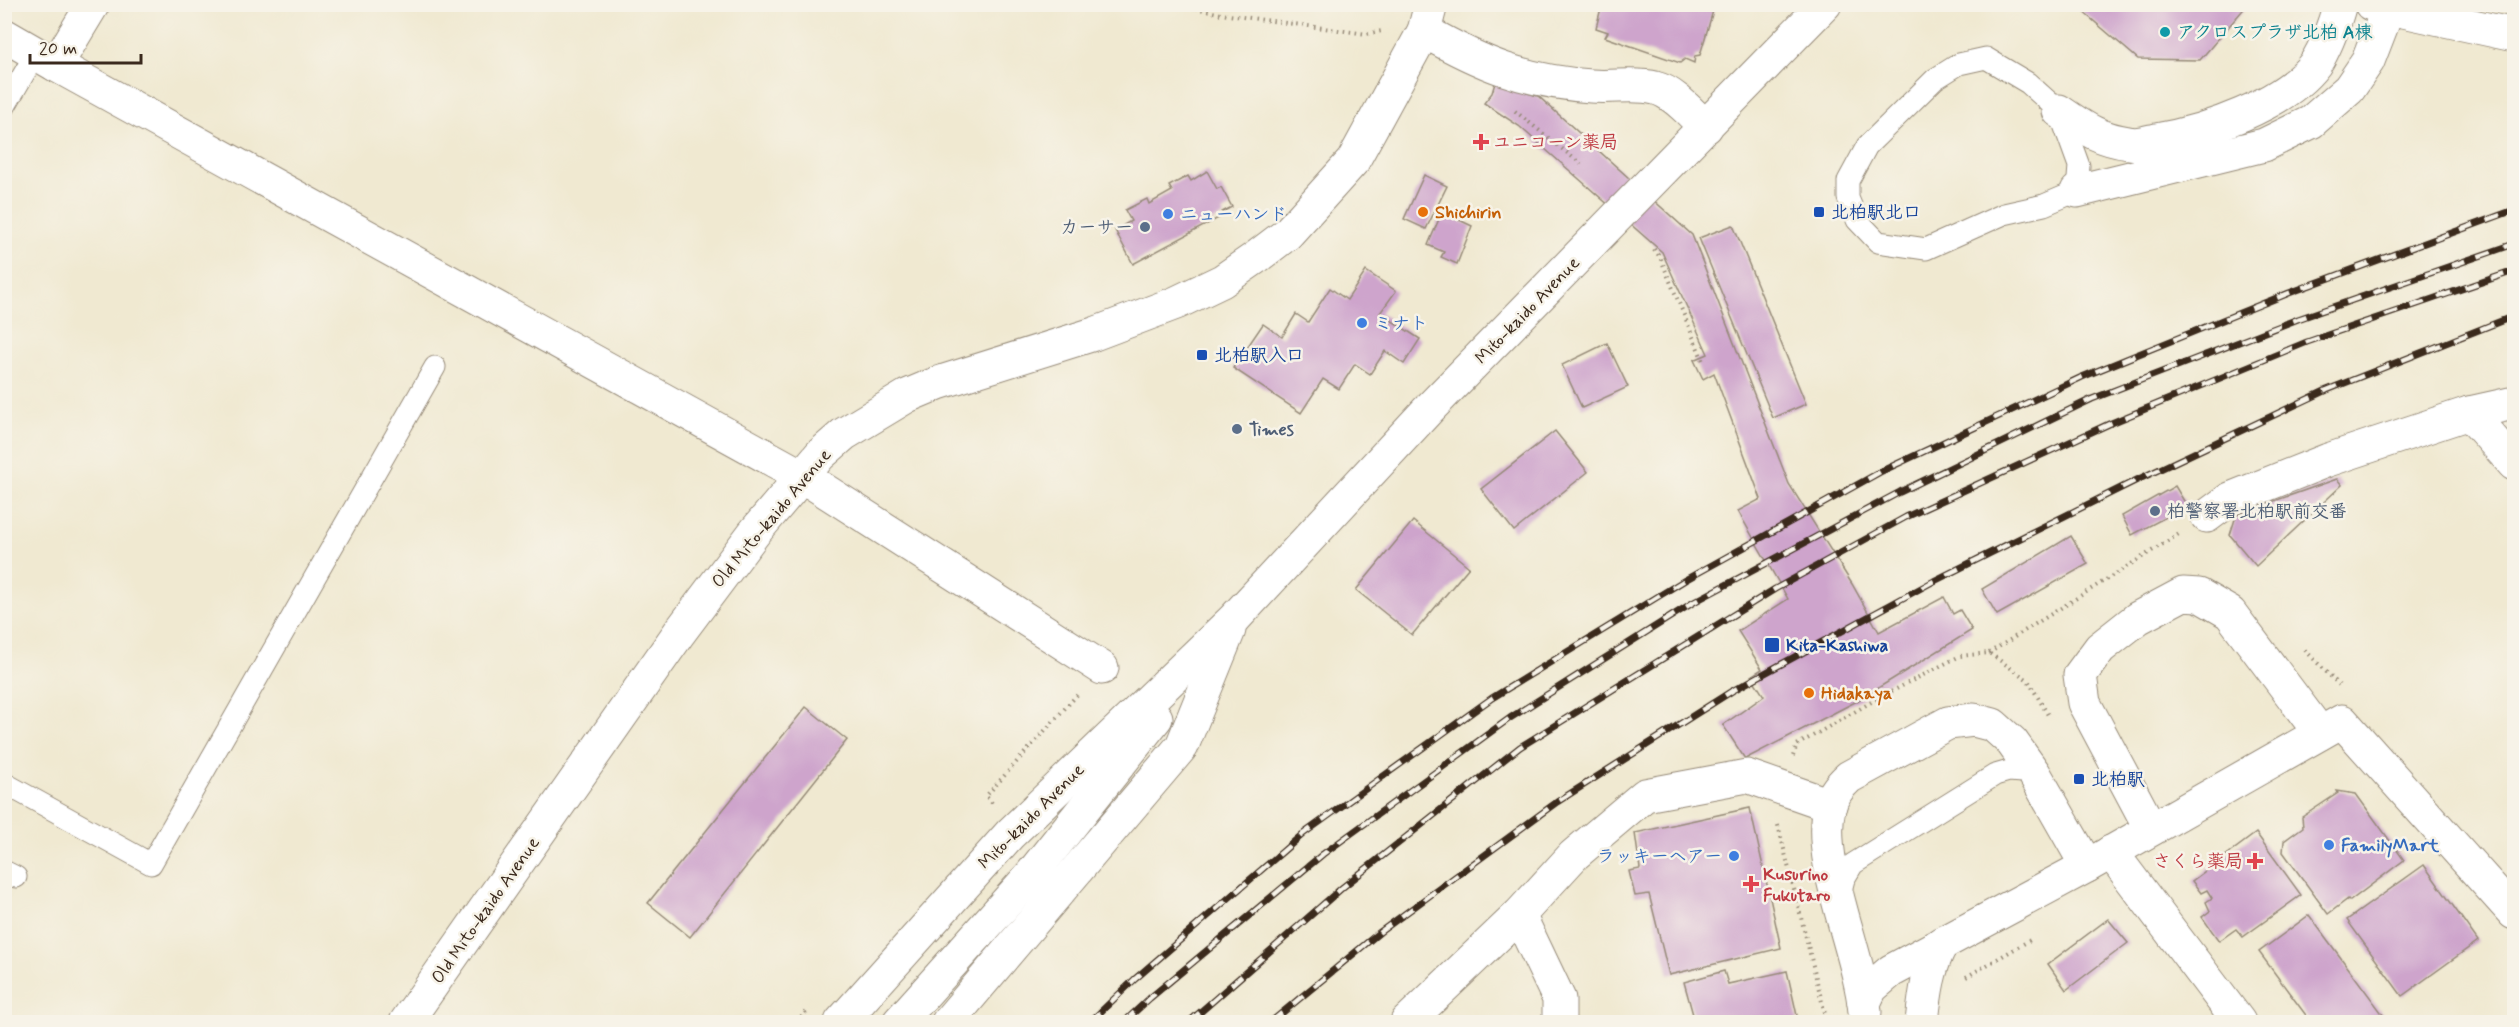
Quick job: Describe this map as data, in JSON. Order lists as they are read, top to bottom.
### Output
{
  "streets": {
    "main road": ["Mito-kaido Avenue", "Old Mito-kaido Avenue"]
  },
  "places": {
    "other": [
      "アクロスプラザ北柏 A棟",
      "Shichirin",
      "ニューハンド",
      "カーサー",
      "ミナト",
      "Times",
      "柏警察署北柏駅前交番",
      "Hidakaya",
      "FamilyMart",
      "ラッキーヘアー"
    ],
    "health": ["ユニコーン薬局", "さくら薬局", "Kusurino Fukutaro"],
    "transit": [
      "北柏駅北口",
      "北柏駅入口",
      "Kita-Kashiwa",
      "北柏駅"
    ]
  },
  "scale_bar": "20 m"
}
